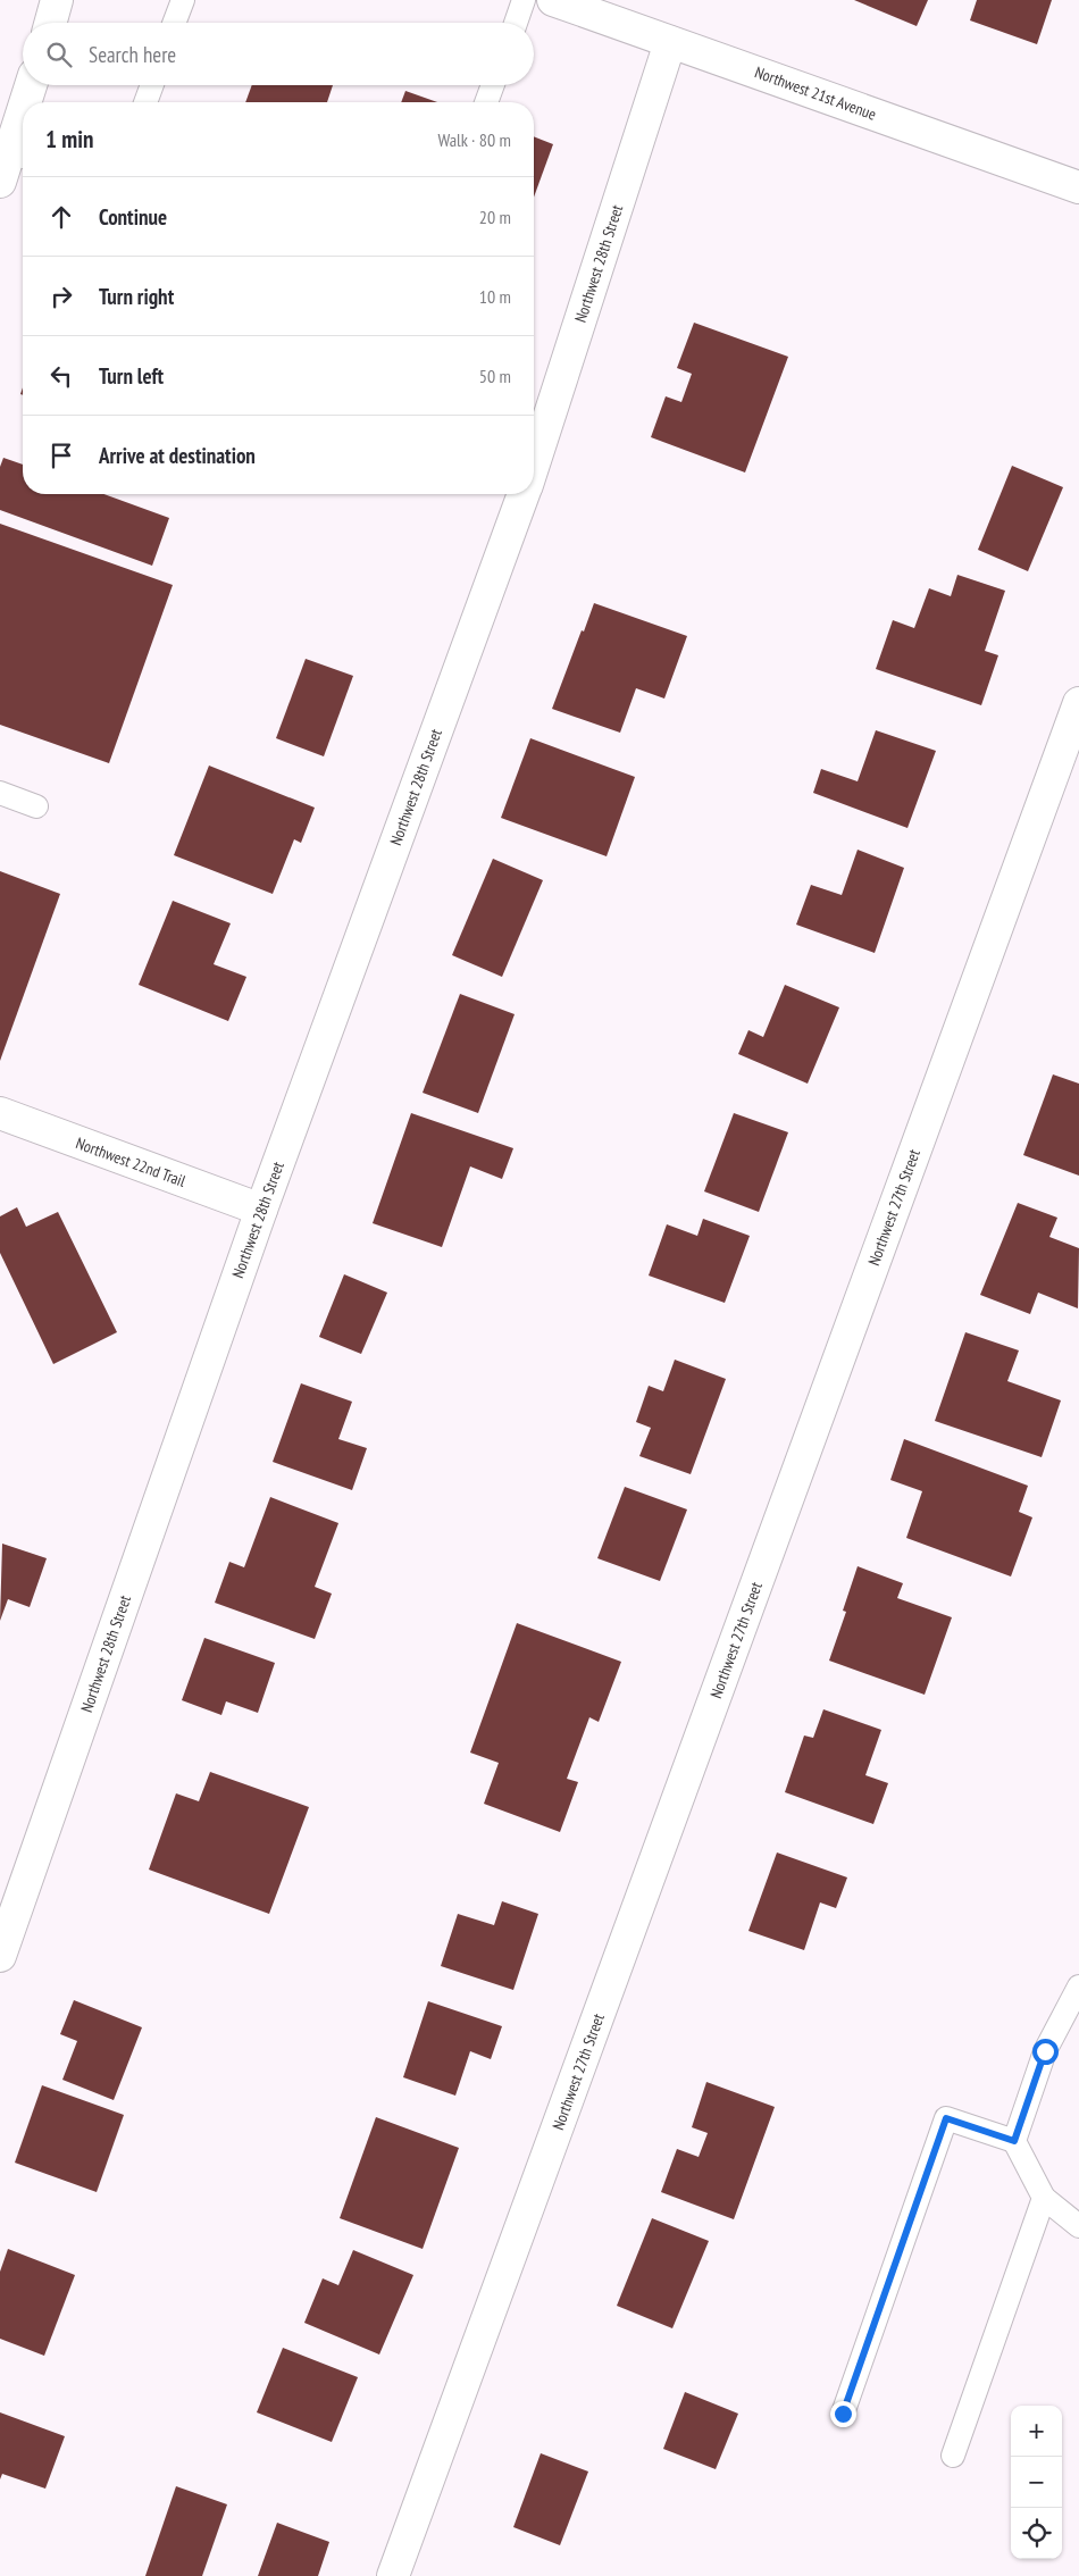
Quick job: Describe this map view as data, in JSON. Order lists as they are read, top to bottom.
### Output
{
  "streets": {
    "street": [
      "Northwest 21st Avenue",
      "Northwest 28th Street",
      "Northwest 22nd Trail",
      "Northwest 27th Street"
    ]
  },
  "crossings": [
    ["Northwest 21st Avenue", "Northwest 28th Street"],
    ["Northwest 28th Street", "Northwest 22nd Trail"]
  ],
  "page": {
    "search": "Search here",
    "heading": ["1 min", "Walk · 80 m"],
    "list": [
      ["Continue", "20 m"],
      ["Turn right", "10 m"],
      ["Turn left", "50 m"],
      "Arrive at destination"
    ],
    "map_buttons": ["+", "−"]
  }
}
